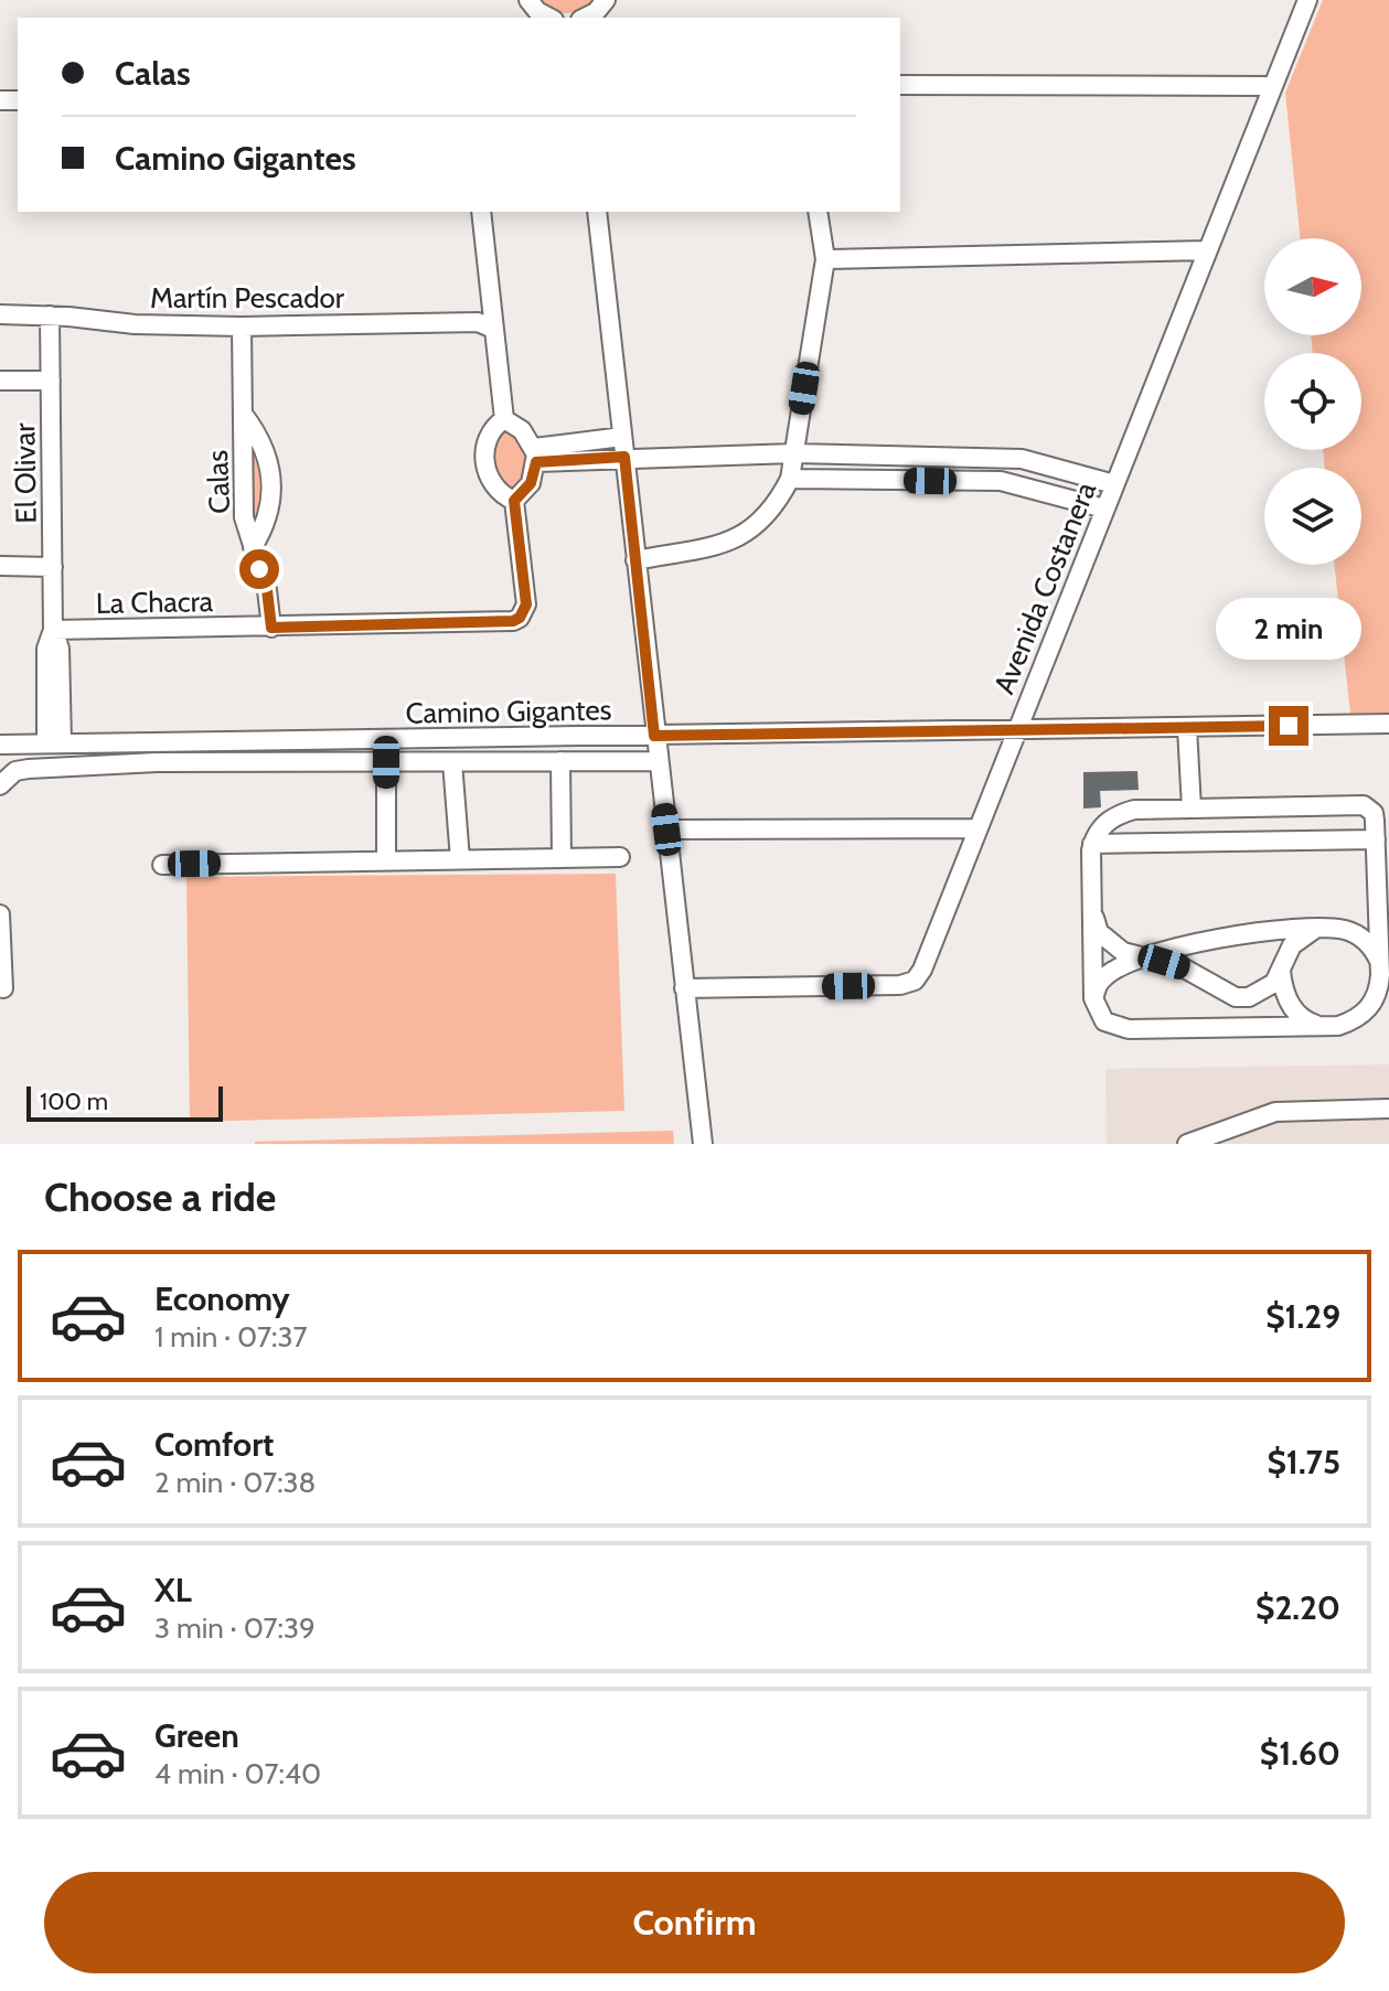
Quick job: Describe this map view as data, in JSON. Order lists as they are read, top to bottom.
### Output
{
  "streets": {
    "street": [
      "Martín Pescador",
      "El Olivar",
      "Calas",
      "Avenida Costanera",
      "La Chacra",
      "Camino Gigantes"
    ]
  },
  "crossings": [
    ["Martín Pescador", "El Olivar"],
    ["Martín Pescador", "Calas"],
    ["El Olivar", "La Chacra"],
    ["El Olivar", "Camino Gigantes"],
    ["Calas", "La Chacra"],
    ["Avenida Costanera", "Camino Gigantes"]
  ],
  "scale_bar": "100 m",
  "north": "right",
  "page": {
    "banner": ["Calas", "Camino Gigantes"],
    "bubble": "2 min",
    "scale": "100 m",
    "heading": "Choose a ride",
    "list": [
      {
        "name": "Economy",
        "note": "1 min · 07:37",
        "value": "$1.29"
      },
      {
        "name": "Comfort",
        "note": "2 min · 07:38",
        "value": "$1.75"
      },
      {
        "name": "XL",
        "note": "3 min · 07:39",
        "value": "$2.20"
      },
      {
        "name": "Green",
        "note": "4 min · 07:40",
        "value": "$1.60"
      }
    ],
    "buttons": "Confirm"
  }
}
